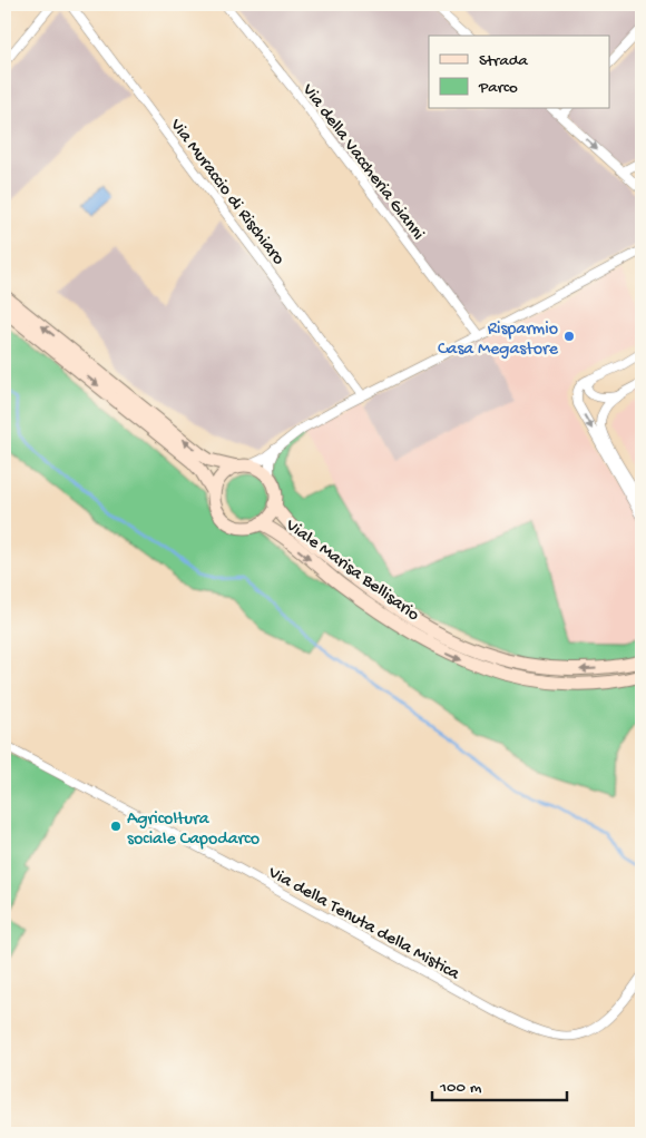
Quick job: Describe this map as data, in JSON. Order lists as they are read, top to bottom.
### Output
{
  "streets": {
    "main road": ["Viale Marisa Bellisario"],
    "street": ["Via della Vaccheria Gianni", "Via Muraccio di Rischiaro", "Via della Tenuta della Mistica"]
  },
  "places": ["Risparmio Casa Megastore", "Agricoltura sociale Capodarco"],
  "legend": ["Strada", "Parco"],
  "scale_bar": "100 m"
}
